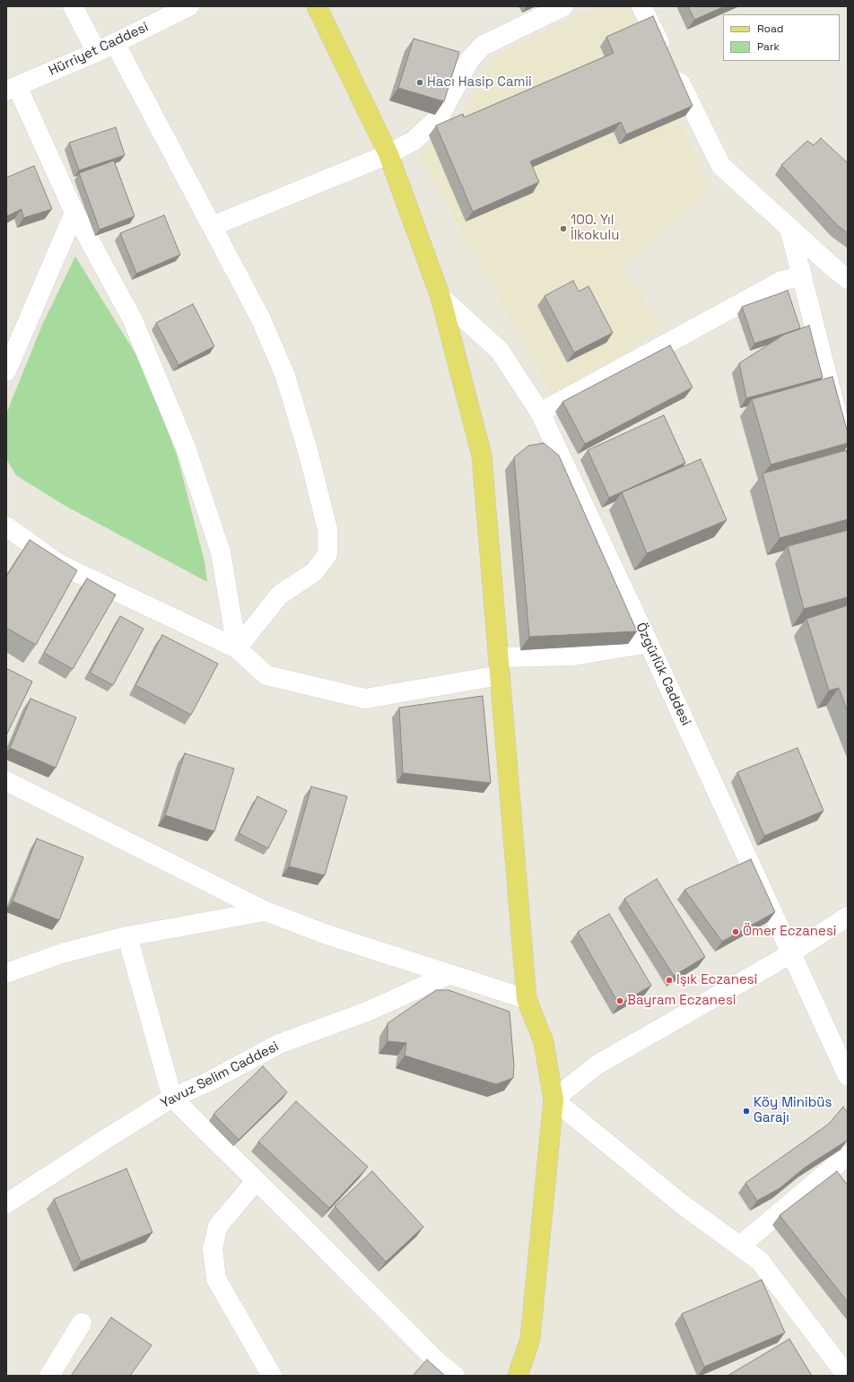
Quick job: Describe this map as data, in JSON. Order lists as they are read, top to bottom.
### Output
{
  "streets": {
    "street": ["Hürriyet Caddesi", "Özgürlük Caddesi", "Yavuz Selim Caddesi"]
  },
  "places": [
    "Hacı Hasip Camii",
    "100. Yıl İlkokulu",
    "Ömer Eczanesi",
    "Işık Eczanesi",
    "Bayram Eczanesi",
    "Köy Minibüs Garajı"
  ],
  "legend": ["Road", "Park"]
}
